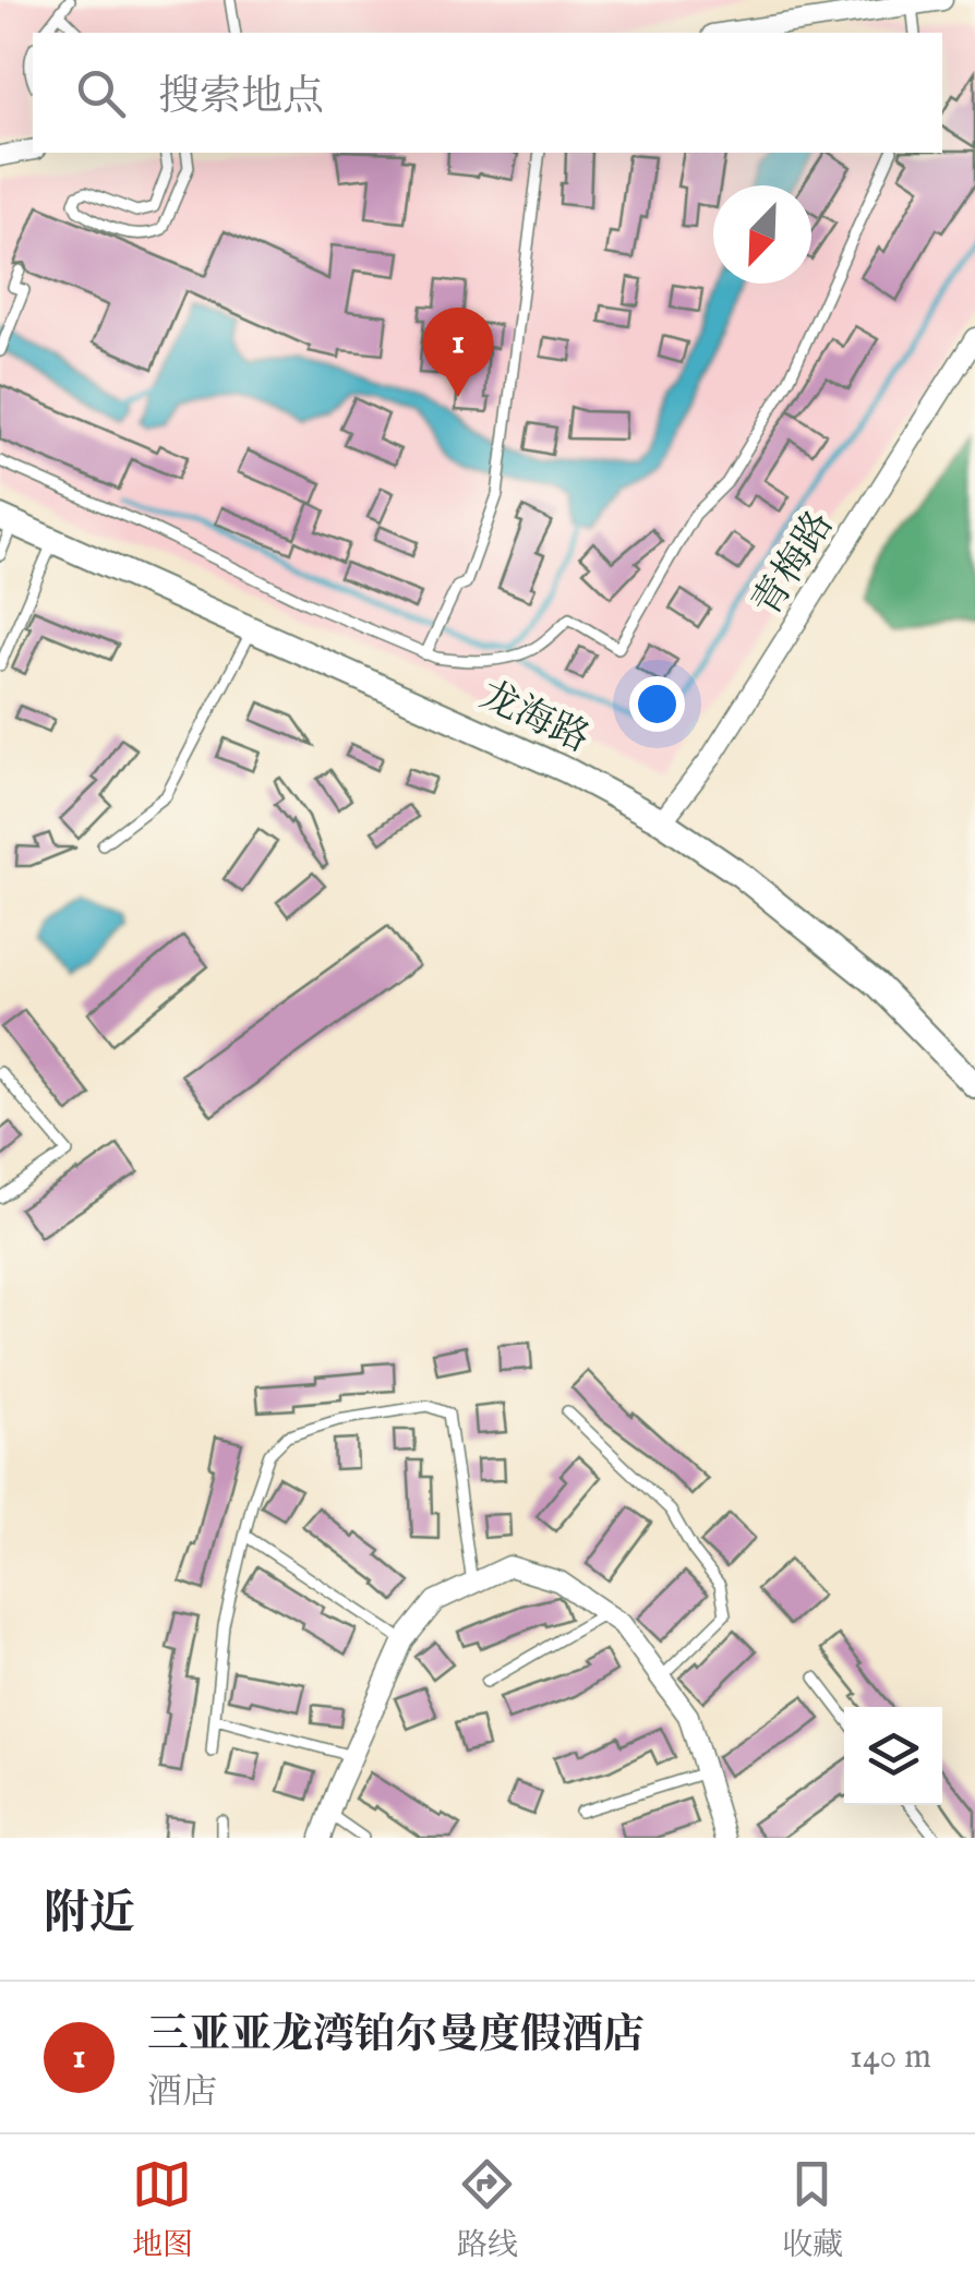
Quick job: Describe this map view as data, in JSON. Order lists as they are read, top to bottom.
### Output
{
  "streets": {
    "street": ["青梅路", "龙海路"]
  },
  "crossings": [
    ["青梅路", "龙海路"]
  ],
  "north": "bottom left",
  "page": {
    "search": "搜索地点",
    "pins": "1",
    "heading": "附近",
    "list": [
      {
        "mark": "1",
        "name": "三亚亚龙湾铂尔曼度假酒店",
        "note": "酒店",
        "value": "140 m"
      }
    ],
    "nav": ["地图", "路线", "收藏"]
  }
}
